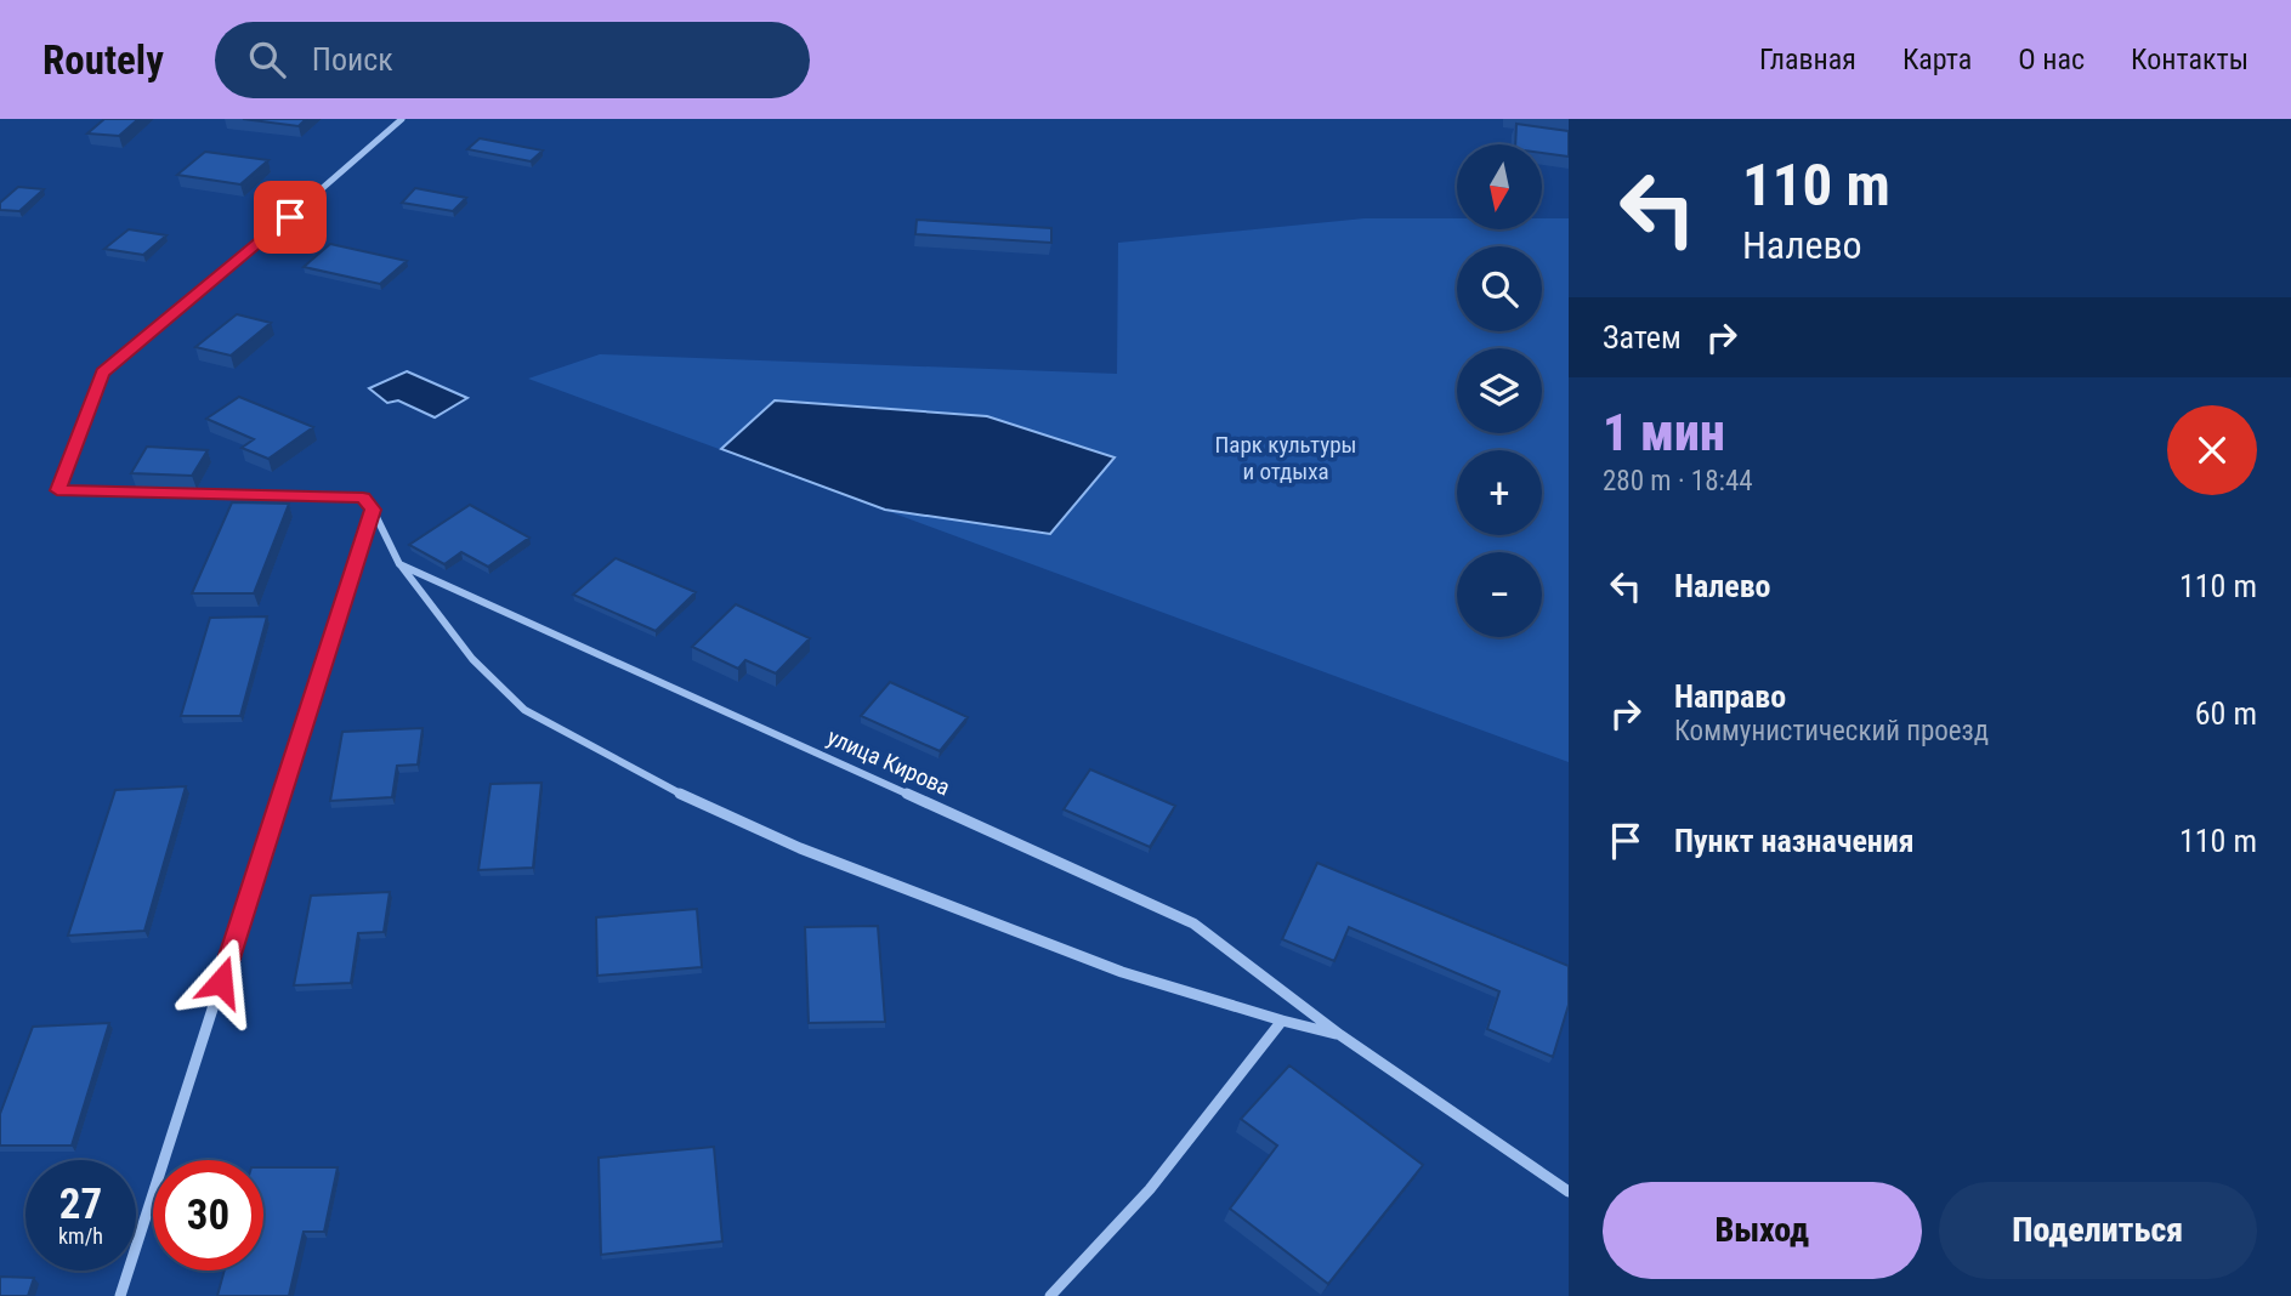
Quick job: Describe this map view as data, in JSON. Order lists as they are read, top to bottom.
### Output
{
  "streets": {
    "street": ["улица Кирова"]
  },
  "parks": ["Парк культуры и отдыха"],
  "north": "bottom",
  "page": {
    "header": "Routely",
    "search": "Поиск",
    "nav": [
      "Главная",
      "Карта",
      "О нас",
      "Контакты"
    ],
    "turn": ["110 m", "Налево"],
    "map_buttons": ["+", "−"],
    "then": "Затем",
    "heading": ["1 мин", "280 m · 18:44"],
    "list": [
      {
        "name": "Налево",
        "value": "110 m"
      },
      {
        "name": "Направо",
        "note": "Коммунистический проезд",
        "value": "60 m"
      },
      {
        "name": "Пункт назначения",
        "value": "110 m"
      }
    ],
    "speed": "27 km/h",
    "limit": "30",
    "buttons": ["Выход", "Поделиться"]
  }
}
